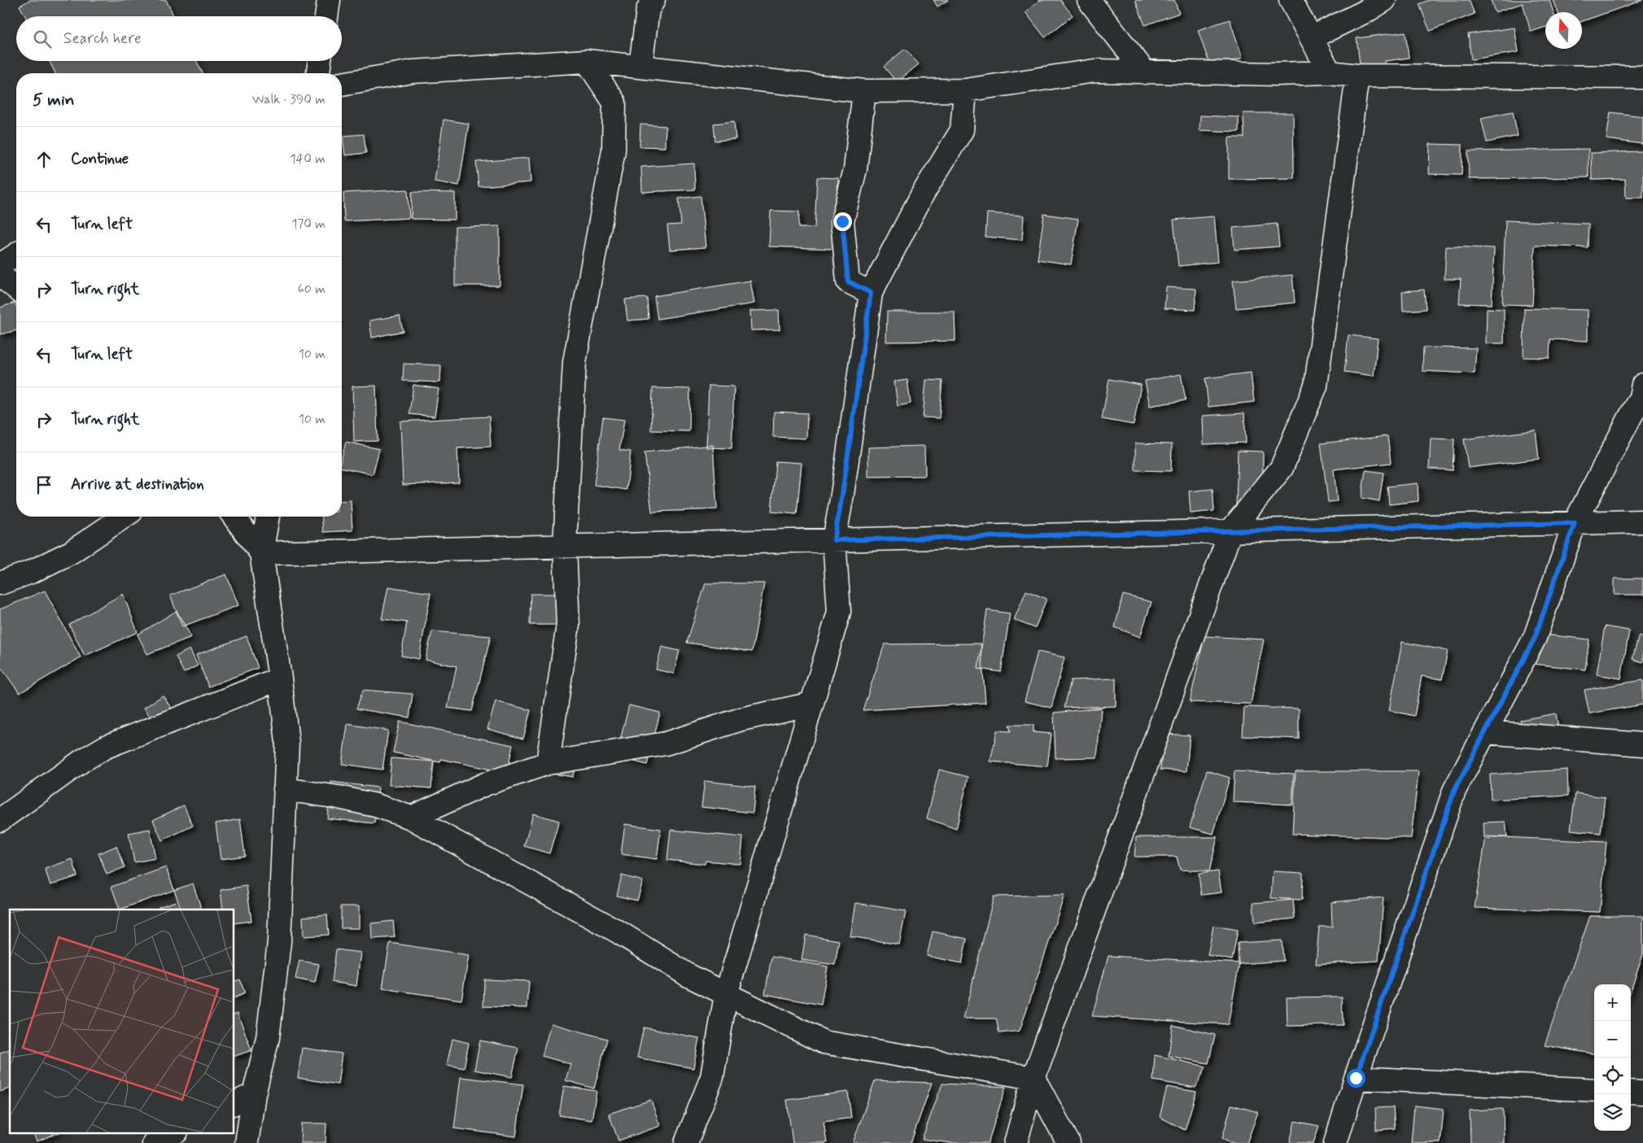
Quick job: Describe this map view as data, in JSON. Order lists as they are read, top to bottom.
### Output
{
  "north": "top",
  "page": {
    "search": "Search here",
    "heading": ["5 min", "Walk · 390 m"],
    "list": [
      ["Continue", "140 m"],
      ["Turn left", "170 m"],
      ["Turn right", "60 m"],
      ["Turn left", "10 m"],
      ["Turn right", "10 m"],
      "Arrive at destination"
    ],
    "map_buttons": ["+", "−"]
  }
}
